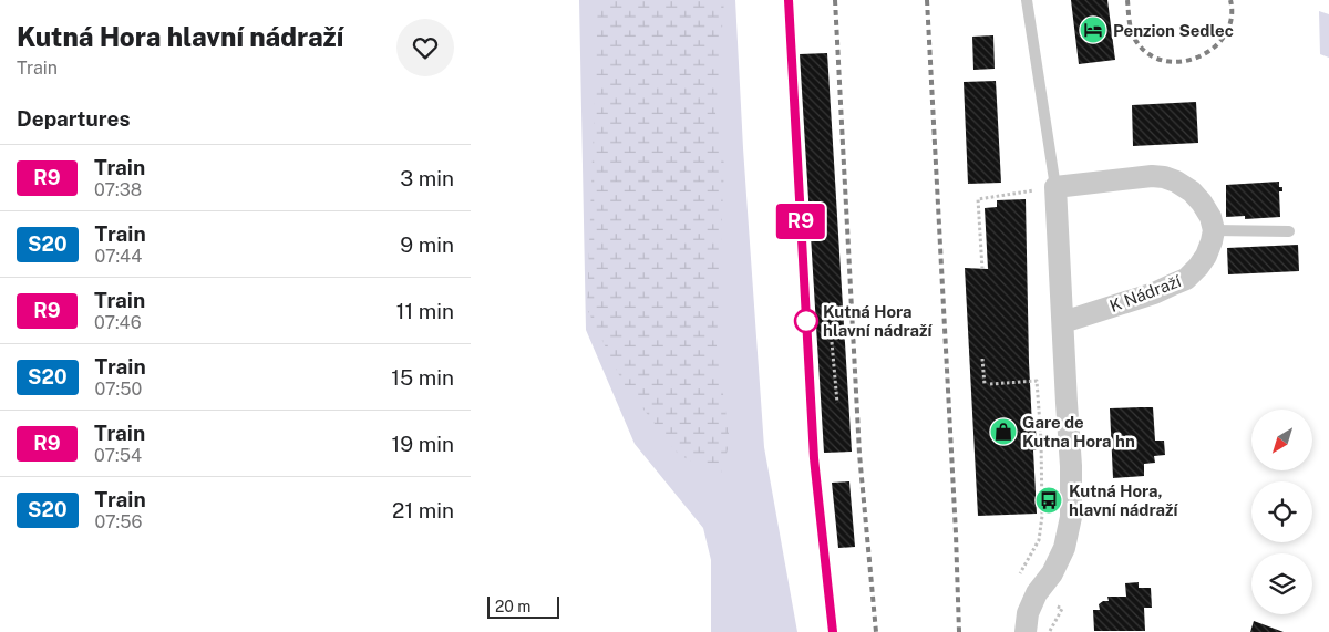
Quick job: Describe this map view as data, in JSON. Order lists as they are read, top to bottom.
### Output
{
  "streets": {
    "street": ["K Nádraží"]
  },
  "places": {
    "hotel": ["Penzion Sedlec"],
    "other": ["Kutná Hora hlavní nádraží"],
    "shop": ["Gare de Kutna Hora hn"],
    "bus stop": ["Kutná Hora, hlavní nádraží"]
  },
  "scale_bar": "20 m",
  "north": "bottom left",
  "page": {
    "heading": [
      ["Kutná Hora hlavní nádraží", "Train"],
      "Departures"
    ],
    "on_map": "R9",
    "list": [
      {
        "mark": "R9",
        "name": "Train",
        "note": "07:38",
        "value": "3 min"
      },
      {
        "mark": "S20",
        "name": "Train",
        "note": "07:44",
        "value": "9 min"
      },
      {
        "mark": "R9",
        "name": "Train",
        "note": "07:46",
        "value": "11 min"
      },
      {
        "mark": "S20",
        "name": "Train",
        "note": "07:50",
        "value": "15 min"
      },
      {
        "mark": "R9",
        "name": "Train",
        "note": "07:54",
        "value": "19 min"
      },
      {
        "mark": "S20",
        "name": "Train",
        "note": "07:56",
        "value": "21 min"
      }
    ],
    "scale": "20 m"
  }
}
